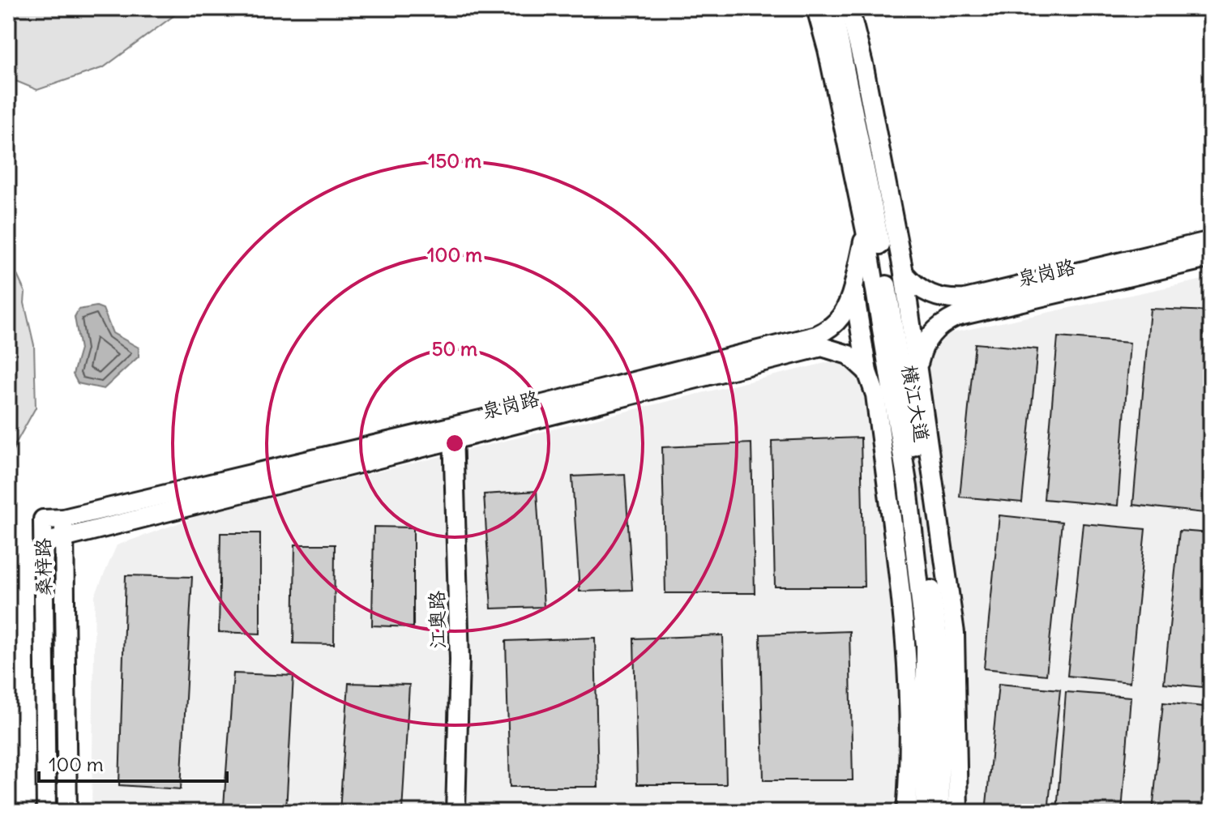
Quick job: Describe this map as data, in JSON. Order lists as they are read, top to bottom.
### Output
{
  "streets": {
    "street": [
      "泉岗路",
      "横江大道",
      "桑梓路",
      "江奥路"
    ]
  },
  "crossings": [
    ["泉岗路", "桑梓路"],
    ["泉岗路", "江奥路"]
  ],
  "scale_bar": "100 m",
  "rings": ["150 m", "100 m", "50 m"]
}
